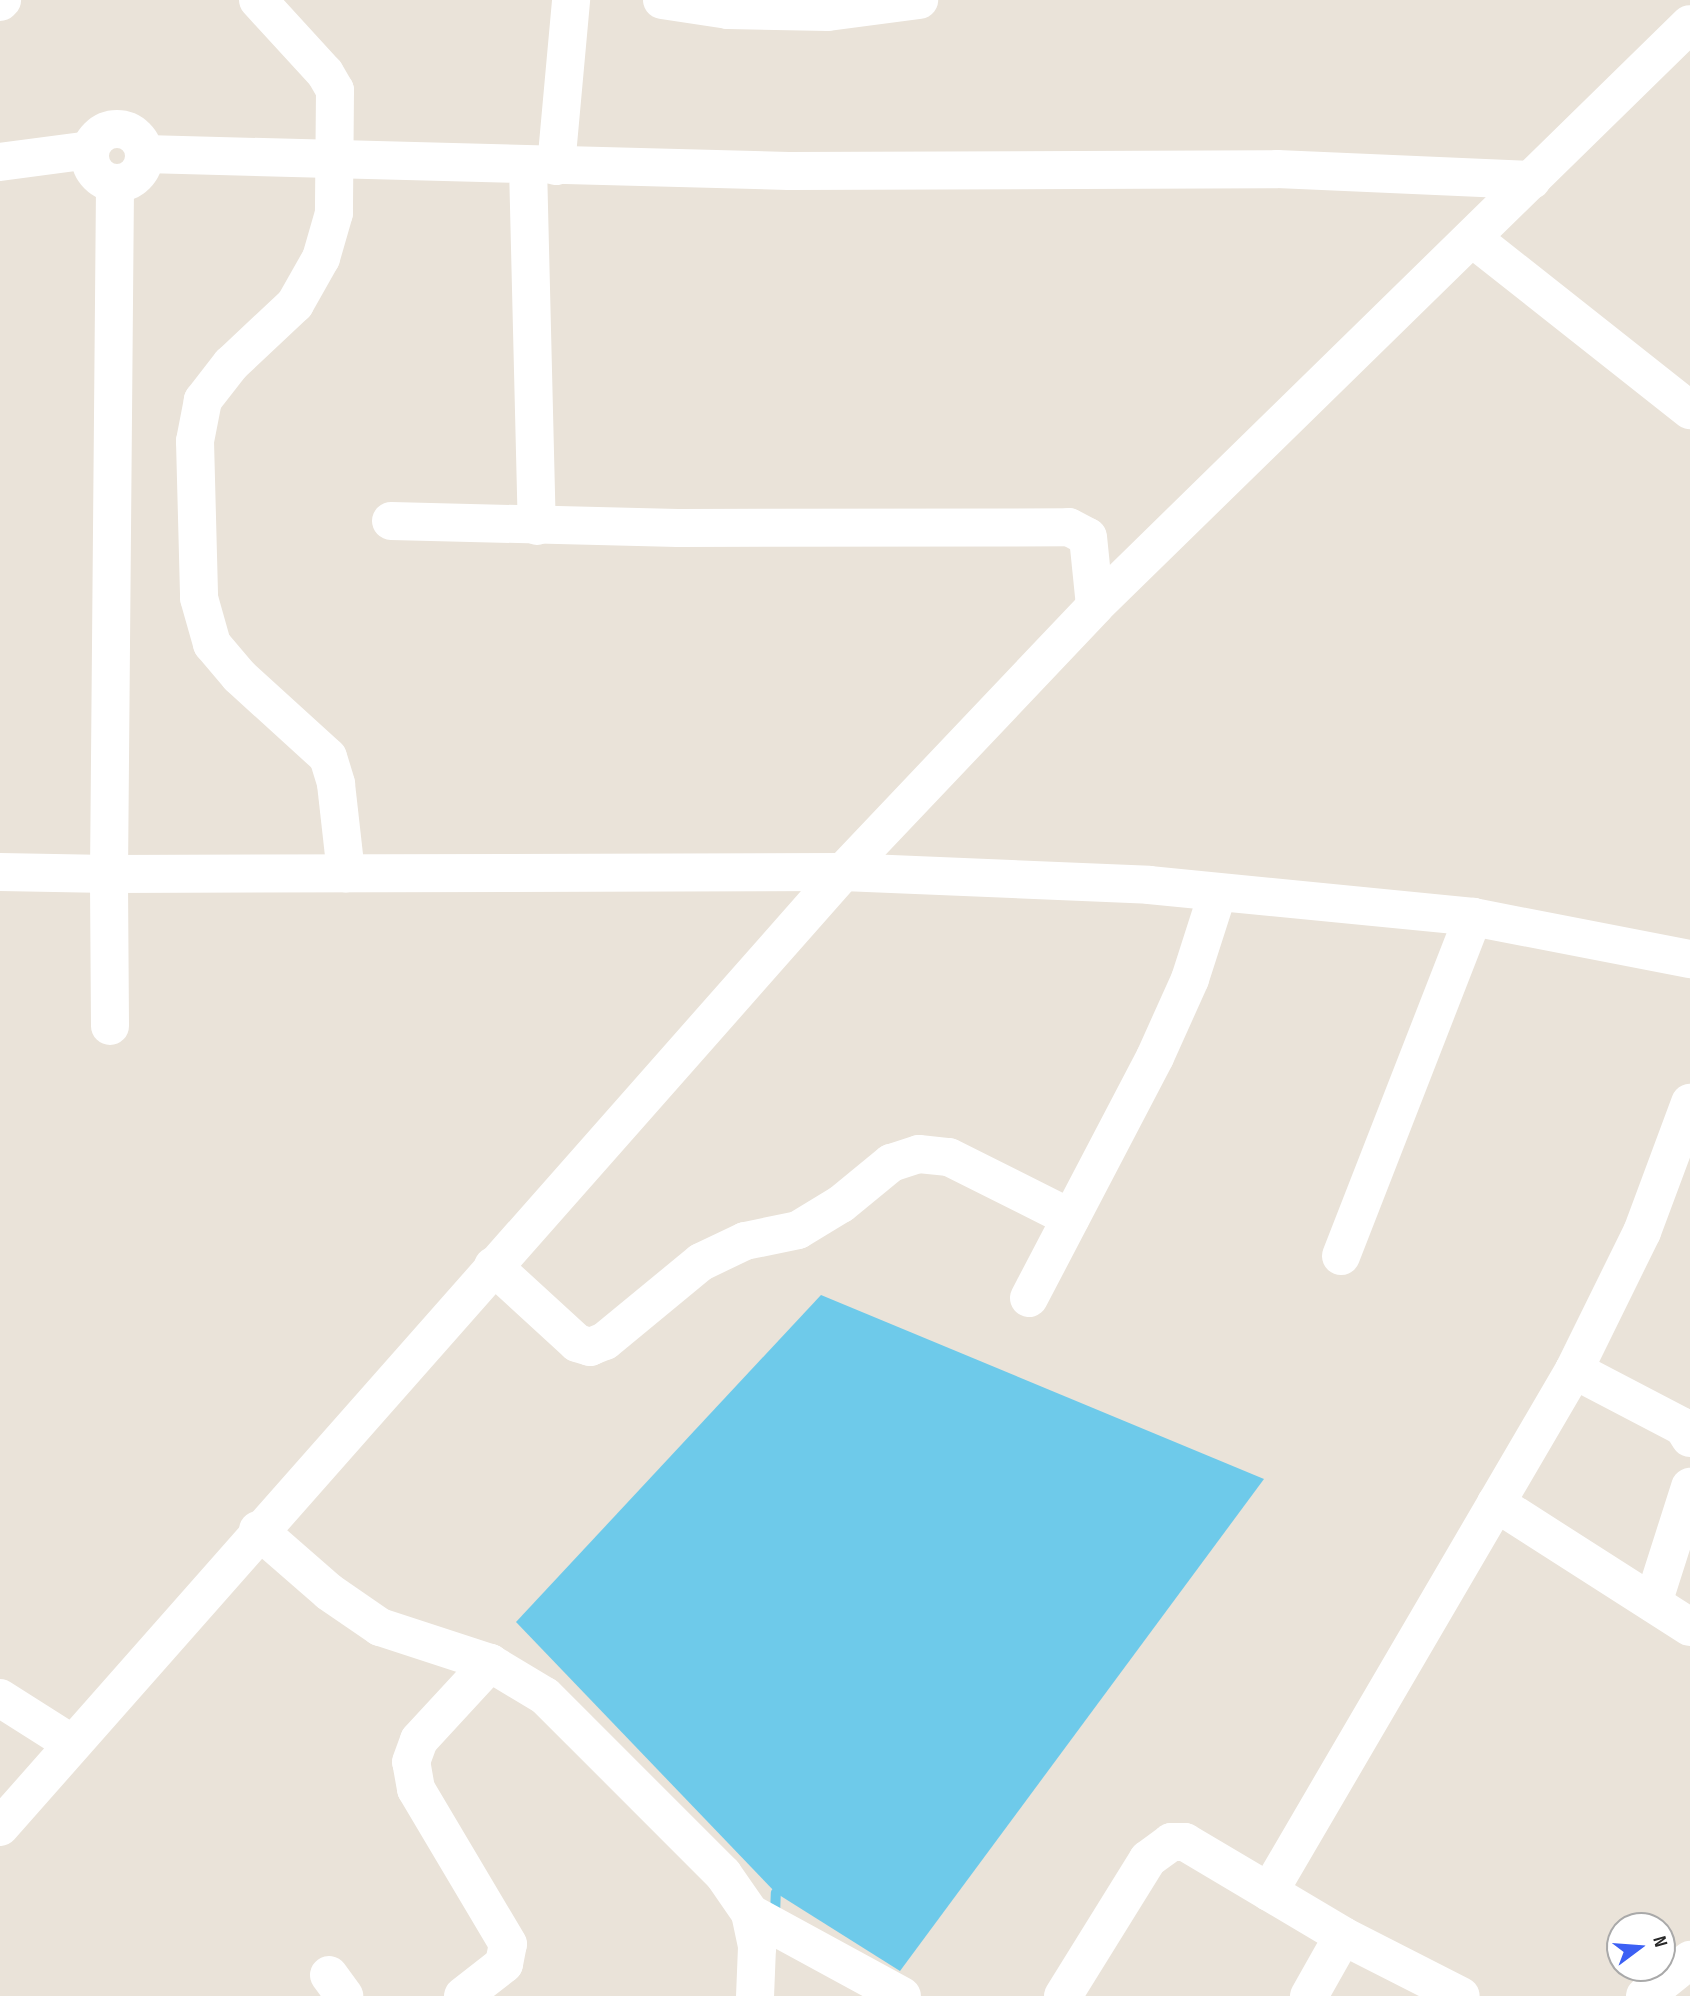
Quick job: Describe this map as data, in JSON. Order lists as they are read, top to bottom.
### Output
{
  "north": "right"
}
